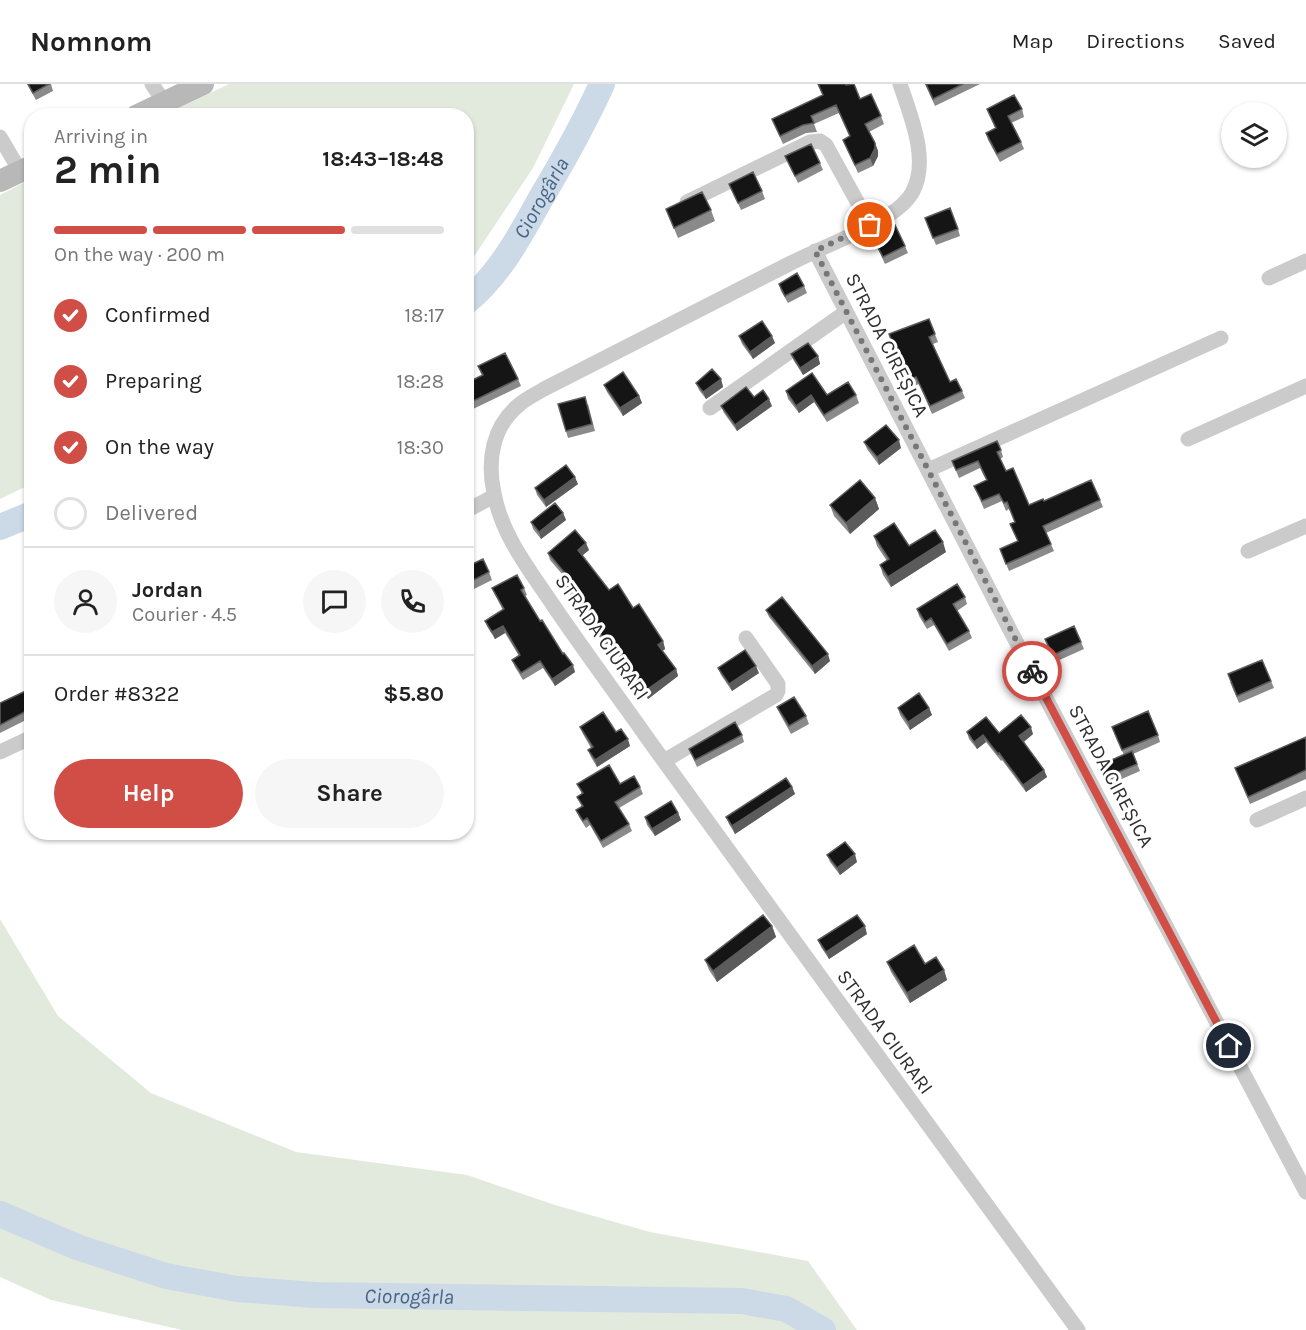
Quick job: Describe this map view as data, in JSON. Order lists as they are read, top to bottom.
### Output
{
  "streets": {
    "street": ["STRADA CIREȘICA", "STRADA CIURARI"]
  },
  "crossings": [
    ["STRADA CIREȘICA", "STRADA CIURARI"]
  ],
  "water": ["Ciorogârla"],
  "page": {
    "header": "Nomnom",
    "nav": ["Map", "Directions", "Saved"],
    "heading": ["2 min", "Arriving in", "18:43–18:48"],
    "panel": [
      "Jordan",
      "Courier · 4.5",
      "Order #8322",
      "$5.80"
    ],
    "bar": "On the way · 200 m",
    "list": [
      ["Confirmed", "18:17"],
      ["Preparing", "18:28"],
      ["On the way", "18:30"],
      "Delivered"
    ],
    "buttons": ["Help", "Share"]
  }
}
